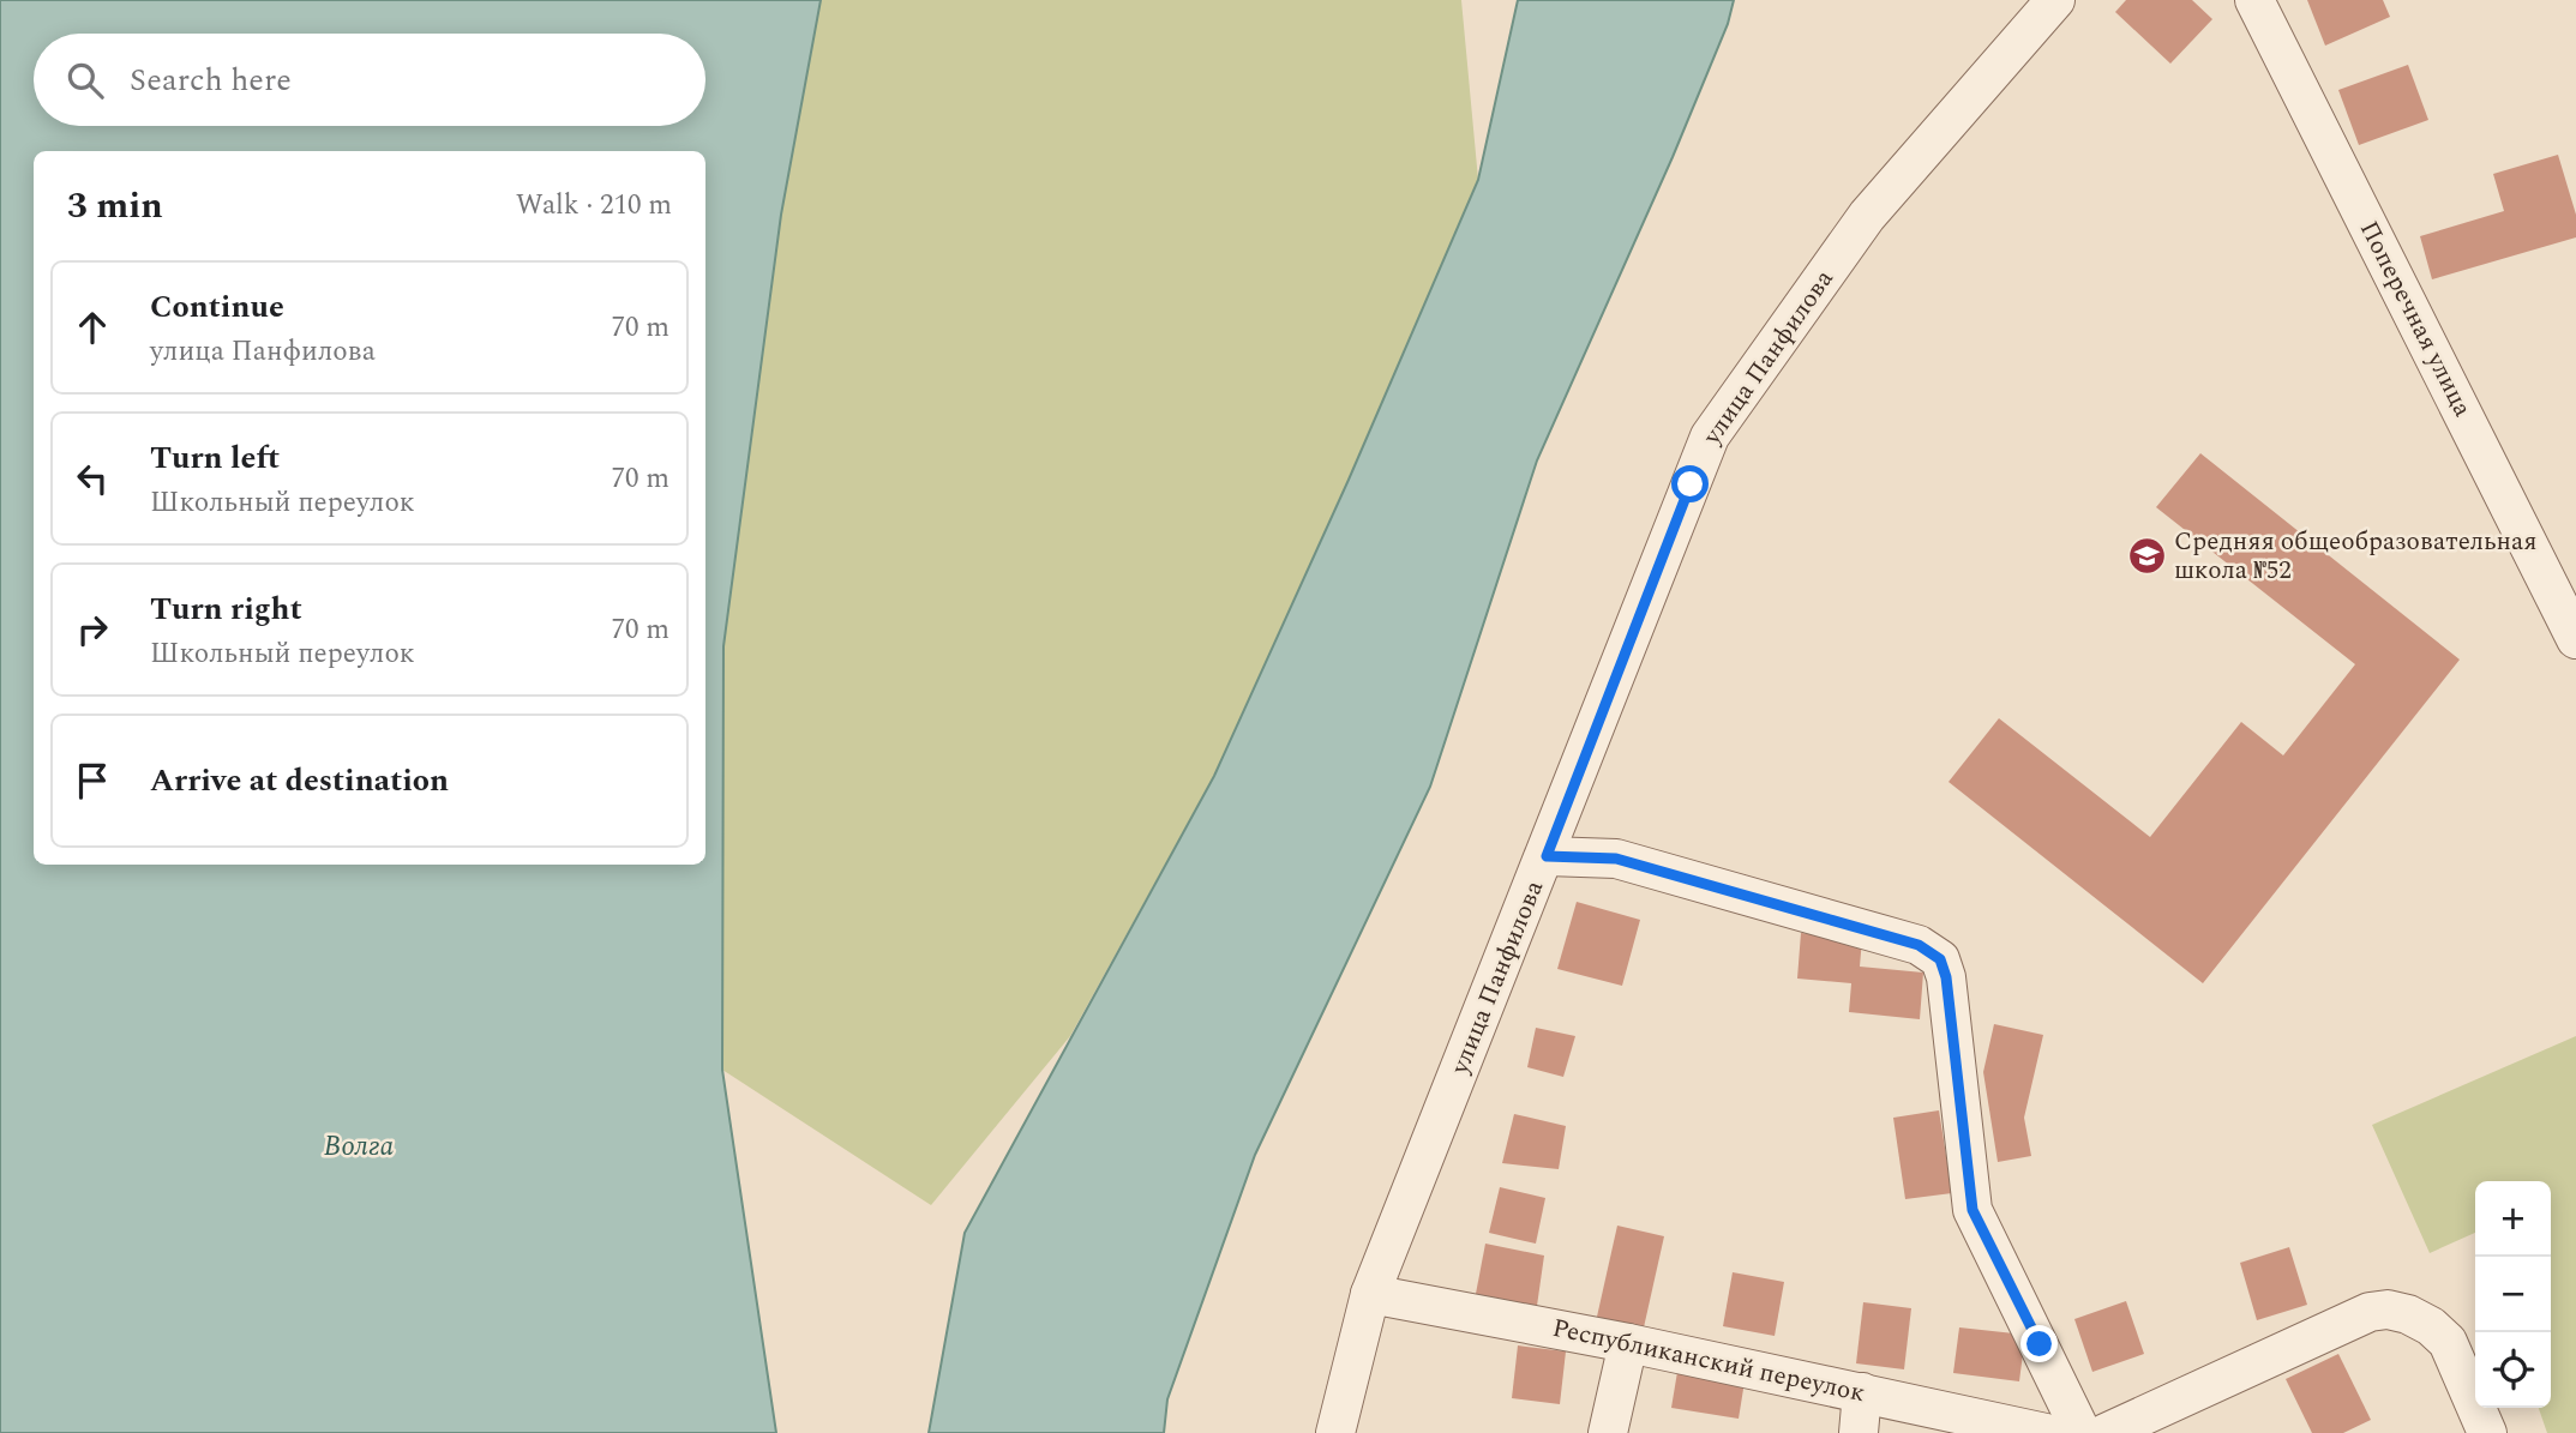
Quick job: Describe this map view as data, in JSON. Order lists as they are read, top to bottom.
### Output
{
  "streets": {
    "street": ["Поперечная улица", "улица Панфилова", "Республиканский переулок"]
  },
  "crossings": [
    ["улица Панфилова", "Республиканский переулок"]
  ],
  "water": ["Волга"],
  "places": {
    "school or university": ["Средняя общеобразовательная школа №52"]
  },
  "page": {
    "search": "Search here",
    "heading": ["3 min", "Walk · 210 m"],
    "list": [
      ["Continue", "улица Панфилова", "70 m"],
      ["Turn left", "Школьный переулок", "70 m"],
      ["Turn right", "Школьный переулок", "70 m"],
      "Arrive at destination"
    ],
    "map_buttons": ["+", "−"]
  }
}
